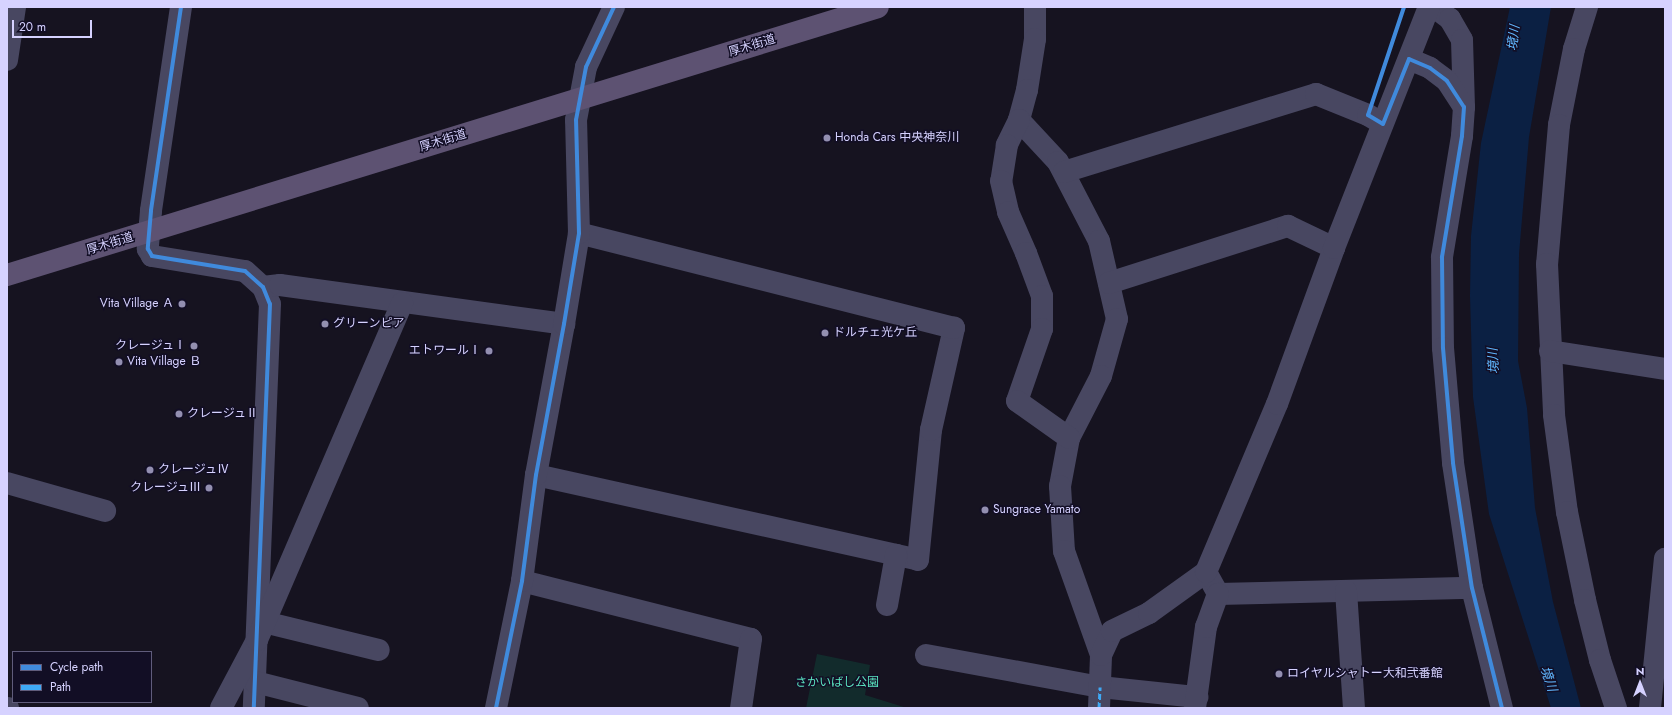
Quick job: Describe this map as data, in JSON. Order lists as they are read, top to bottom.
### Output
{
  "streets": {
    "main road": ["厚木街道"]
  },
  "water": ["境川"],
  "parks": ["さかいばし公園"],
  "places": [
    "Honda Cars 中央神奈川",
    "Vita Village Ａ",
    "グリーンピア",
    "ドルチェ光ケ丘",
    "クレージュⅠ",
    "エトワールⅠ",
    "Vita Village Ｂ",
    "クレージュⅡ",
    "クレージュⅣ",
    "クレージュⅢ",
    "Sungrace Yamato",
    "ロイヤルシャトー大和弐番館"
  ],
  "legend": ["Cycle path", "Path"],
  "scale_bar": "20 m",
  "north": "top"
}
